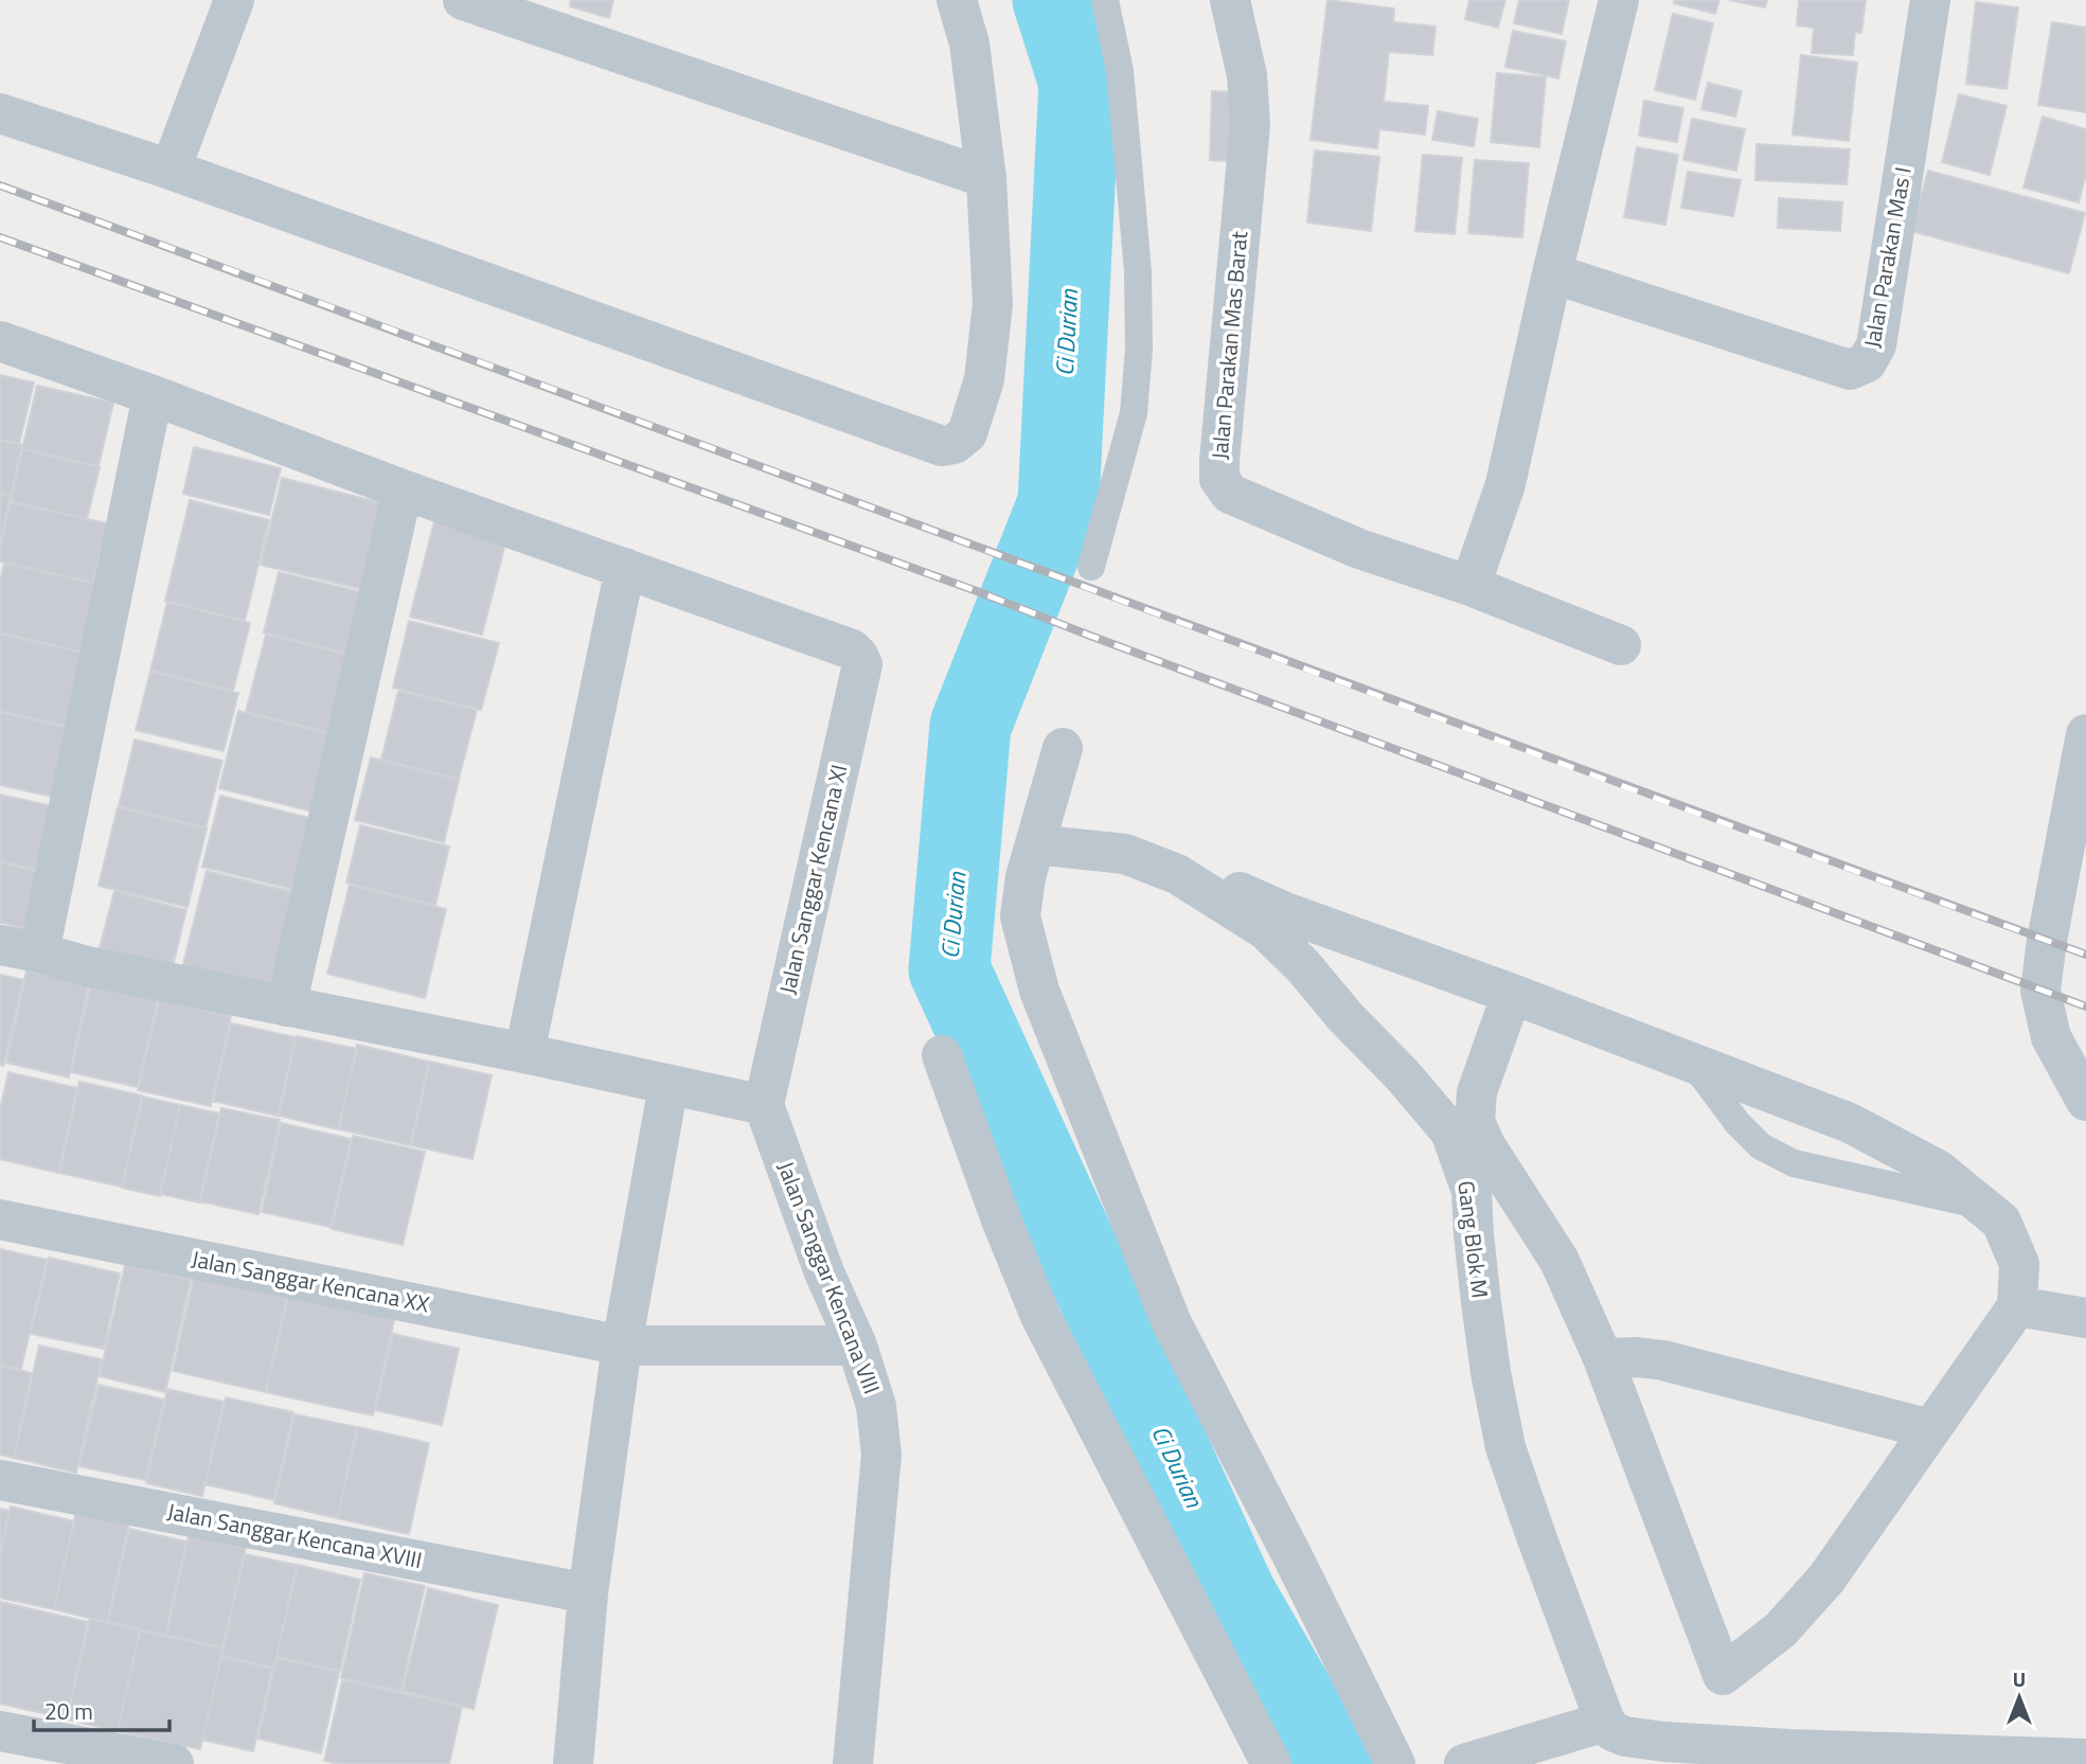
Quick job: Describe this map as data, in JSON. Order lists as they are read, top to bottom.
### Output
{
  "streets": {
    "street": [
      "Jalan Parakan Mas I",
      "Jalan Parakan Mas Barat",
      "Jalan Sanggar Kencana XI",
      "Gang Blok M",
      "Jalan Sanggar Kencana VIII",
      "Jalan Sanggar Kencana XX",
      "Jalan Sanggar Kencana XVIII"
    ]
  },
  "crossings": [
    ["Jalan Sanggar Kencana XI", "Jalan Sanggar Kencana VIII"],
    ["Jalan Sanggar Kencana VIII", "Jalan Sanggar Kencana XX"]
  ],
  "water": ["Ci Durian"],
  "scale_bar": "20 m",
  "north": "top"
}
